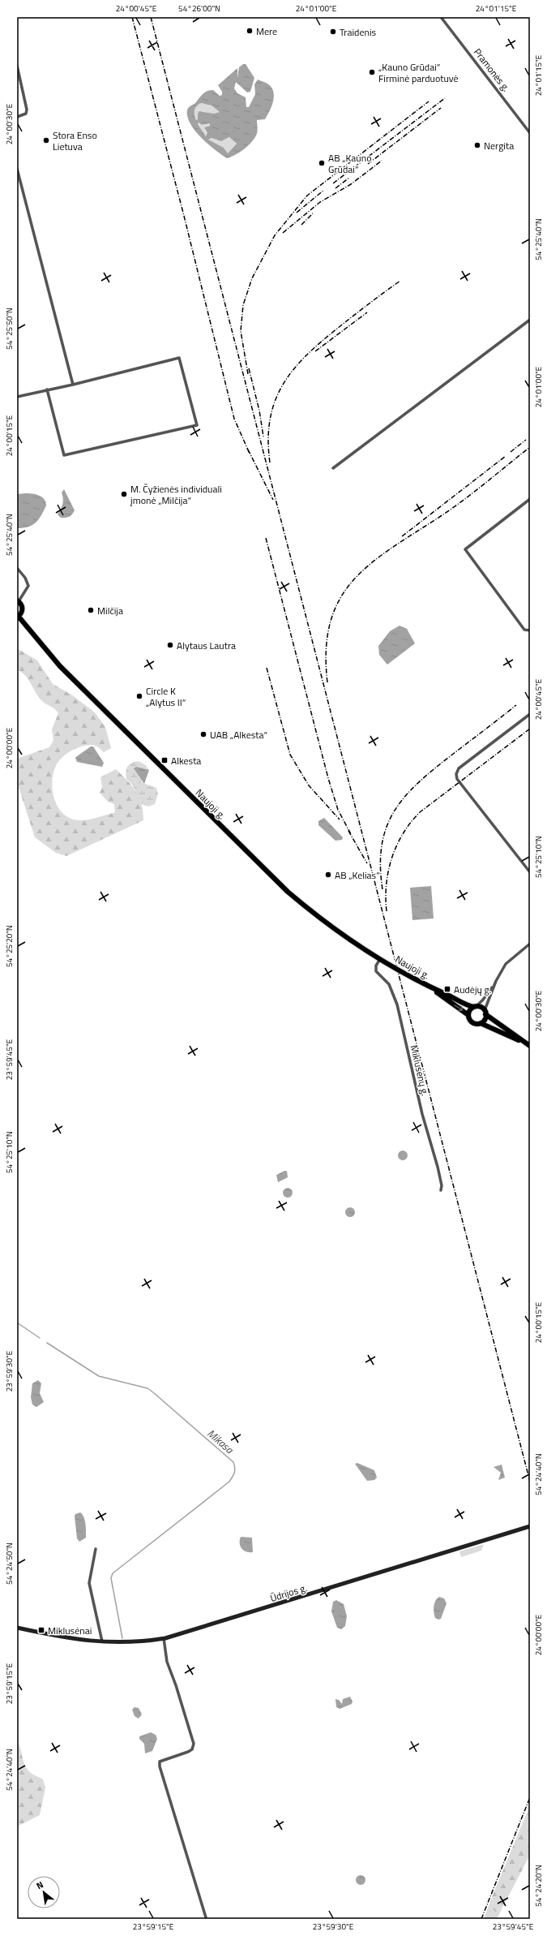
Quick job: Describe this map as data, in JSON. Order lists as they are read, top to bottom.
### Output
{
  "streets": {
    "main road": ["Naujoji g.", "Ūdrijos g."],
    "street": ["Pramonės g.", "Miklusėnų g."]
  },
  "crossings": [
    ["Naujoji g.", "Miklusėnų g."]
  ],
  "water": ["Mikasa"],
  "places": {
    "other": [
      "Mere",
      "Traidenis",
      "„Kauno Grūdai“ Firminė parduotuvė",
      "Stora Enso Lietuva",
      "Nergita",
      "AB „Kauno Grūdai“",
      "M. Čyžienės individuali įmonė „Milčija“",
      "Milčija",
      "Alytaus Lautra",
      "Circle K „Alytus II“",
      "UAB „Alkesta“",
      "AB „Kelias“"
    ],
    "transit": ["Alkesta", "Audėjų g.", "Miklusėnai"]
  },
  "north": "top left",
  "coordinates": [
    "24°00'45\"E",
    "54°26'00\"N",
    "24°01'00\"E",
    "24°01'15\"E",
    "24°00'30\"E",
    "54°25'40\"N",
    "54°25'50\"N",
    "24°00'15\"E",
    "24°00'00\"E",
    "54°25'10\"N",
    "54°25'20\"N",
    "23°59'45\"E",
    "23°59'30\"E",
    "54°24'40\"N",
    "54°24'50\"N",
    "23°59'15\"E",
    "54°24'20\"N"
  ]
}
